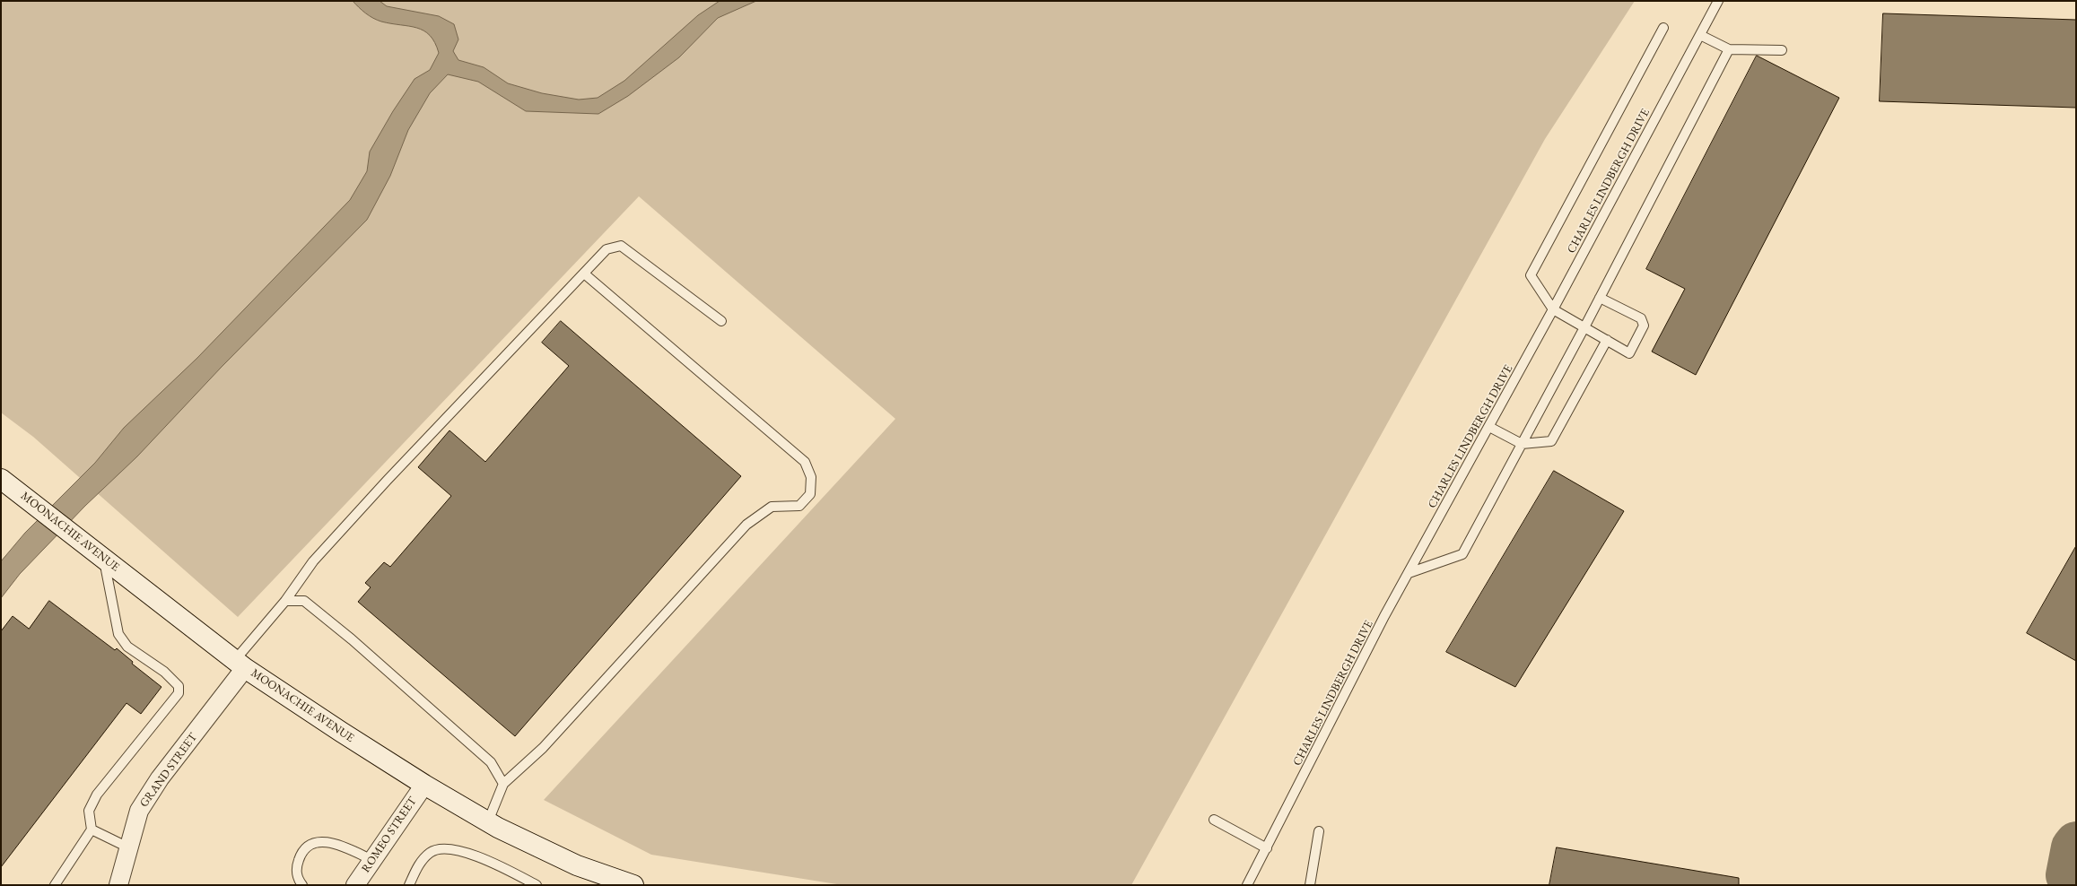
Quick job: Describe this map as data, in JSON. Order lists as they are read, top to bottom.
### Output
{
  "streets": {
    "main road": ["MOONACHIE AVENUE"],
    "street": ["GRAND STREET", "ROMEO STREET"],
    "lane": ["CHARLES LINDBERGH DRIVE"]
  },
  "crossings": [
    ["MOONACHIE AVENUE", "GRAND STREET"],
    ["MOONACHIE AVENUE", "ROMEO STREET"]
  ]
}
